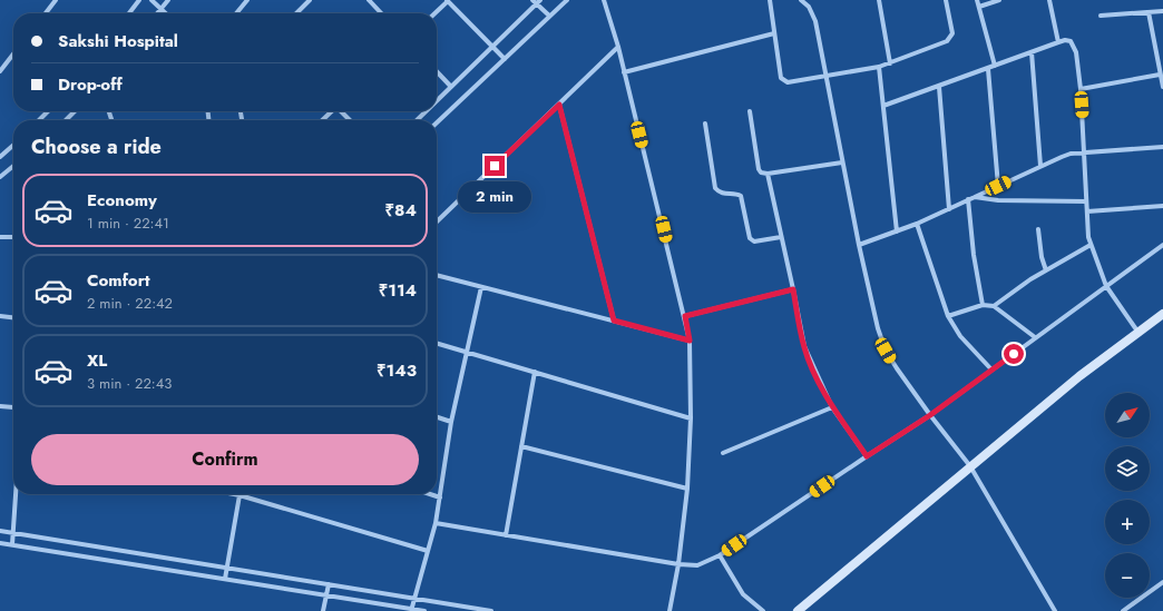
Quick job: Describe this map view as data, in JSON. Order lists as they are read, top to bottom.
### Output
{
  "north": "top right",
  "page": {
    "banner": ["Sakshi Hospital", "Drop-off"],
    "heading": "Choose a ride",
    "list": [
      {
        "name": "Economy",
        "note": "1 min · 22:41",
        "value": "₹84"
      },
      {
        "name": "Comfort",
        "note": "2 min · 22:42",
        "value": "₹114"
      },
      {
        "name": "XL",
        "note": "3 min · 22:43",
        "value": "₹143"
      }
    ],
    "bubble": "2 min",
    "map_buttons": ["+", "−"],
    "buttons": "Confirm"
  }
}
